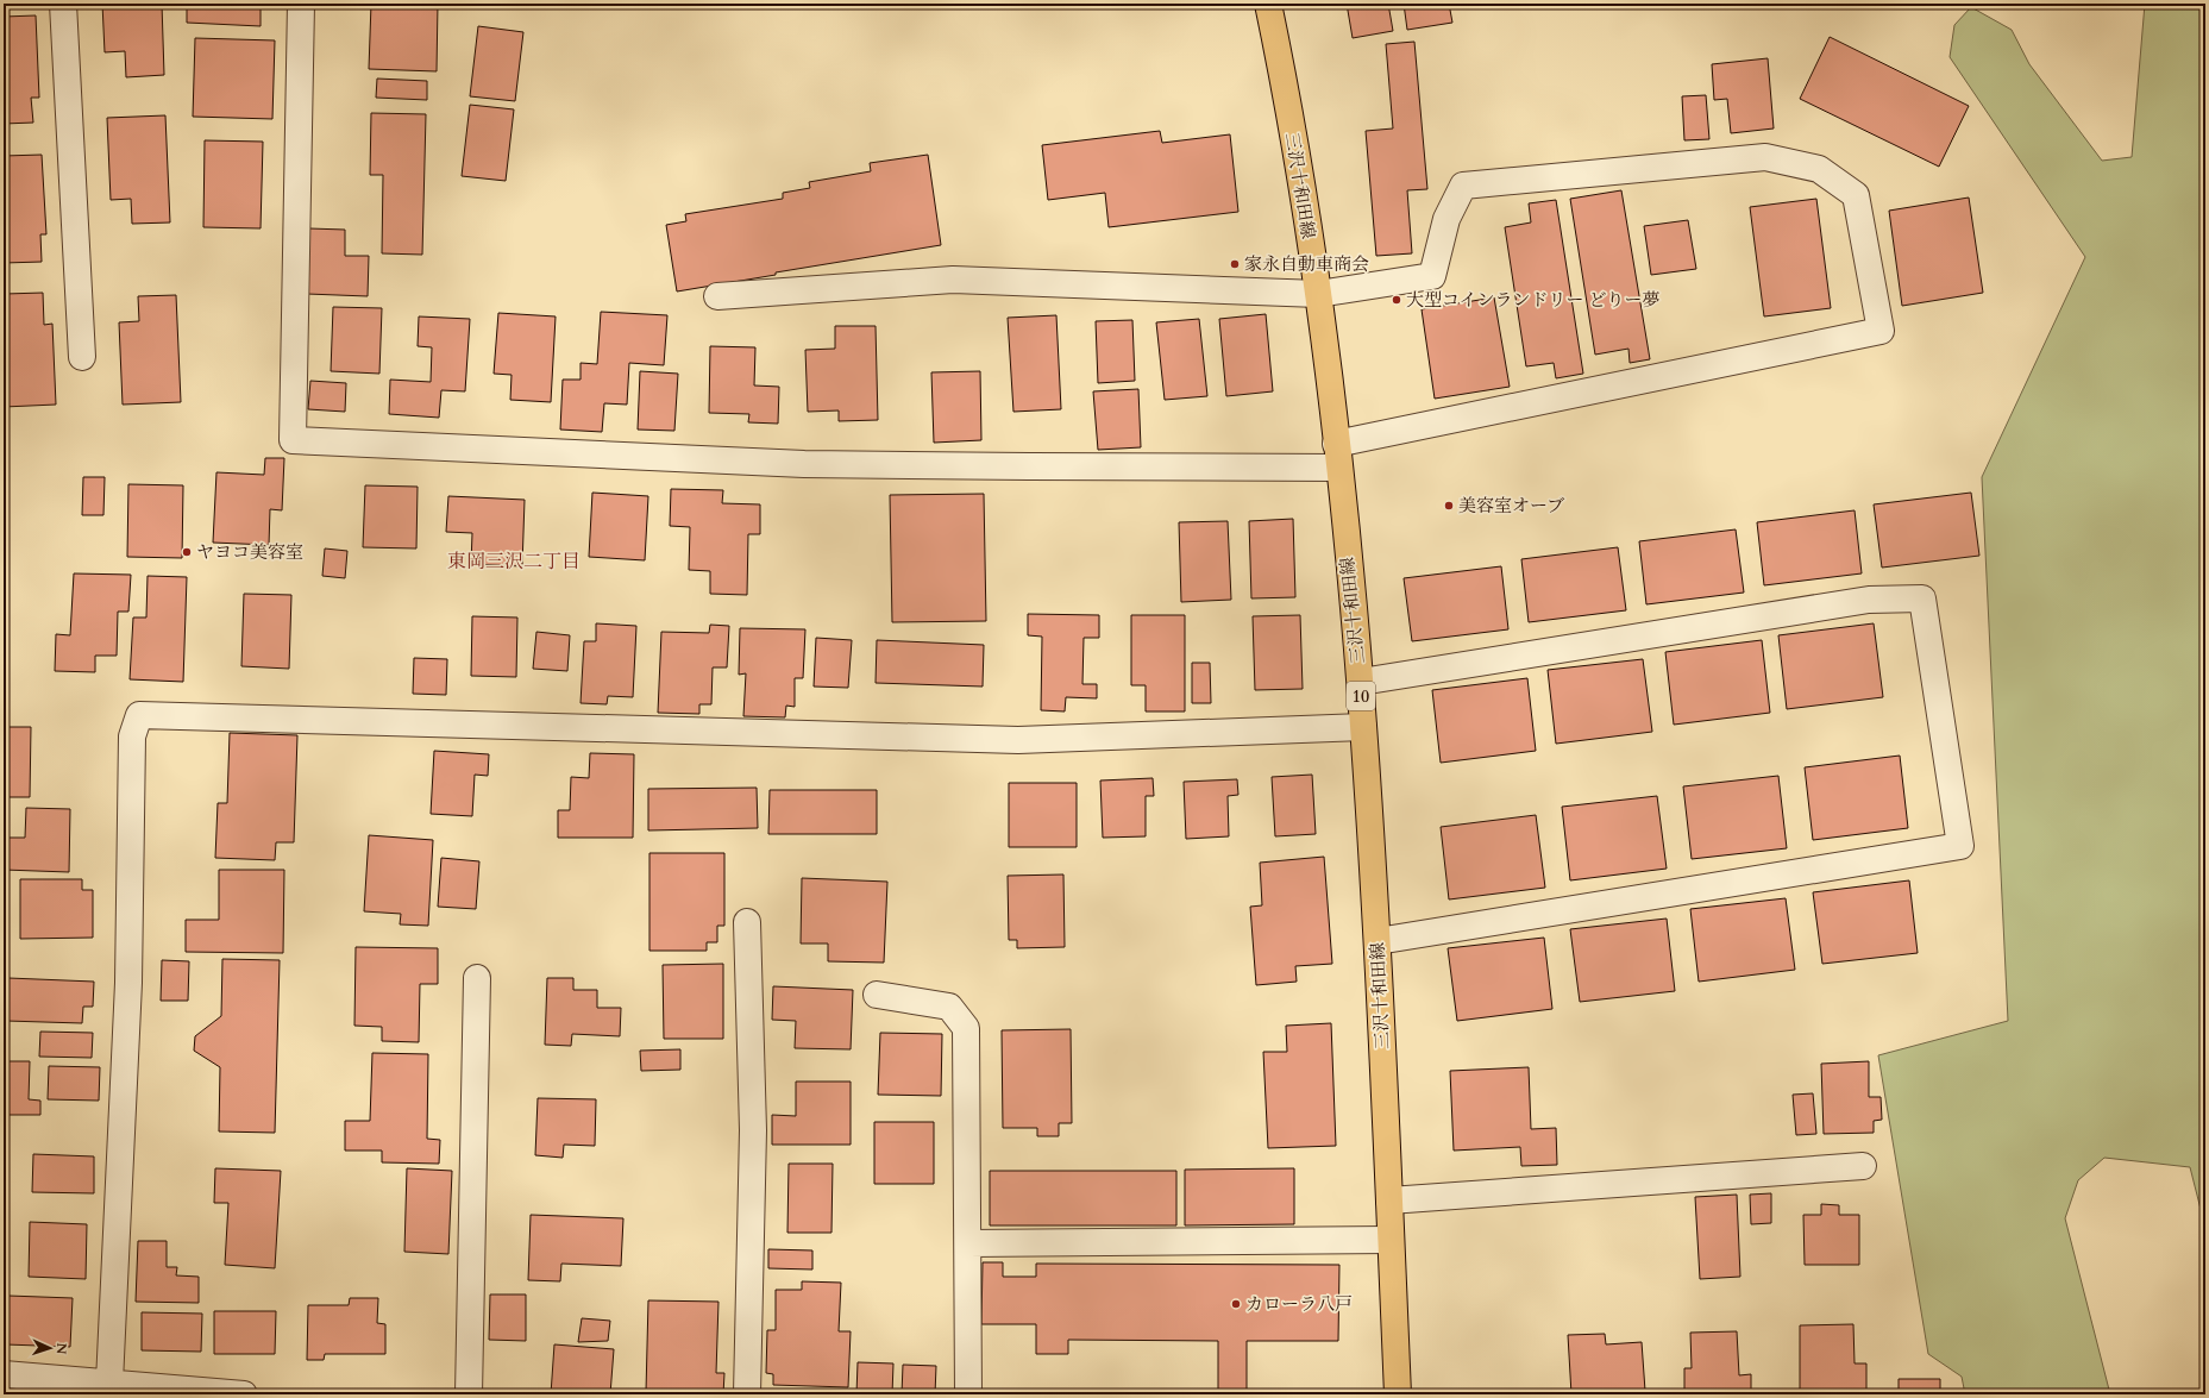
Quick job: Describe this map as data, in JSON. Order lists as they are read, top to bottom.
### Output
{
  "streets": {
    "main road": ["三沢十和田線", "10"]
  },
  "districts": ["東岡三沢二丁目"],
  "places": [
    "家永自動車商会",
    "大型コインランドリー どりー夢",
    "美容室オーブ",
    "ヤヨコ美容室",
    "カローラ八戸"
  ],
  "north": "right"
}
